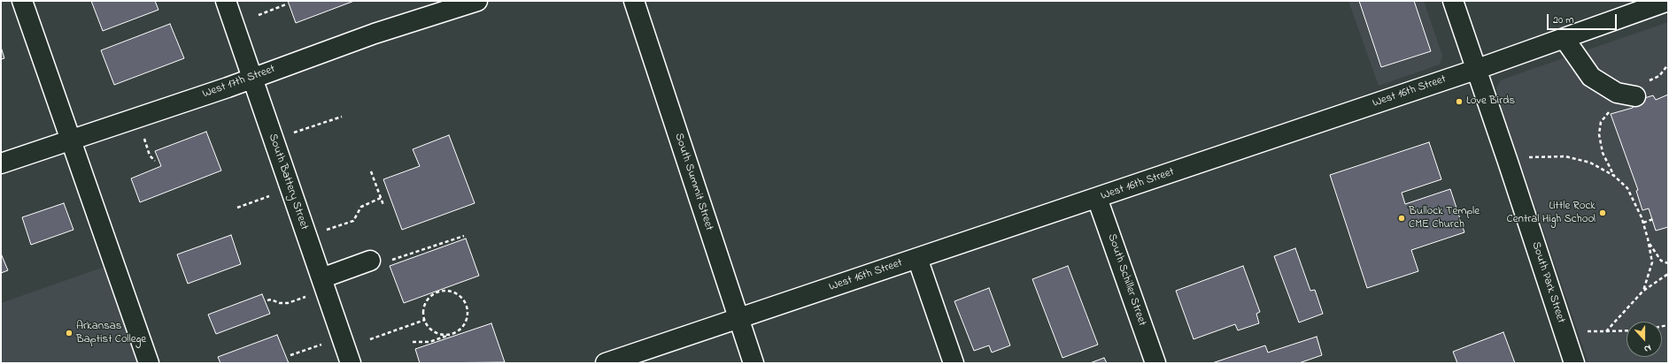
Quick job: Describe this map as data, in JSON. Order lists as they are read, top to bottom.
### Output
{
  "streets": {
    "street": [
      "West 17th Street",
      "West 16th Street",
      "South Battery Street",
      "South Summit Street",
      "South Schiller Street",
      "South Park Street"
    ]
  },
  "crossings": [
    ["West 17th Street", "South Battery Street"],
    ["West 16th Street", "South Summit Street"],
    ["West 16th Street", "South Schiller Street"],
    ["West 16th Street", "South Park Street"]
  ],
  "places": [
    "Love Birds",
    "Little Rock Central High School",
    "Bullock Temple CME Church",
    "Arkansas Baptist College"
  ],
  "scale_bar": "20 m",
  "north": "bottom"
}
